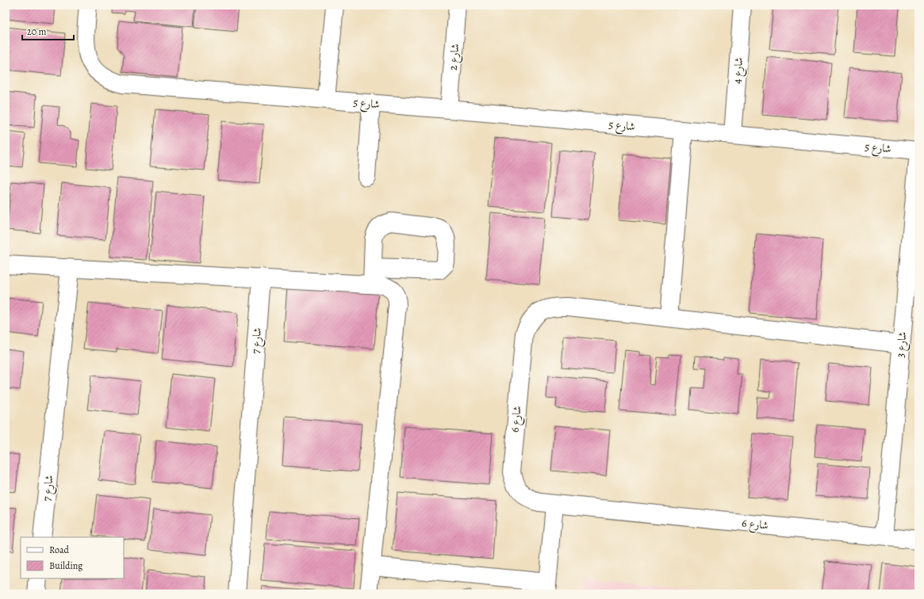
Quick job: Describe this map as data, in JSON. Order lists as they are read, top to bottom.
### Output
{
  "streets": {
    "street": [
      "شارع 2",
      "شارع 4",
      "شارع 5",
      "شارع 7",
      "شارع 3",
      "شارع 6"
    ]
  },
  "crossings": [
    ["شارع 2", "شارع 5"],
    ["شارع 4", "شارع 5"],
    ["شارع 5", "شارع 3"],
    ["شارع 3", "شارع 6"]
  ],
  "legend": ["Road", "Building"],
  "scale_bar": "20 m"
}
